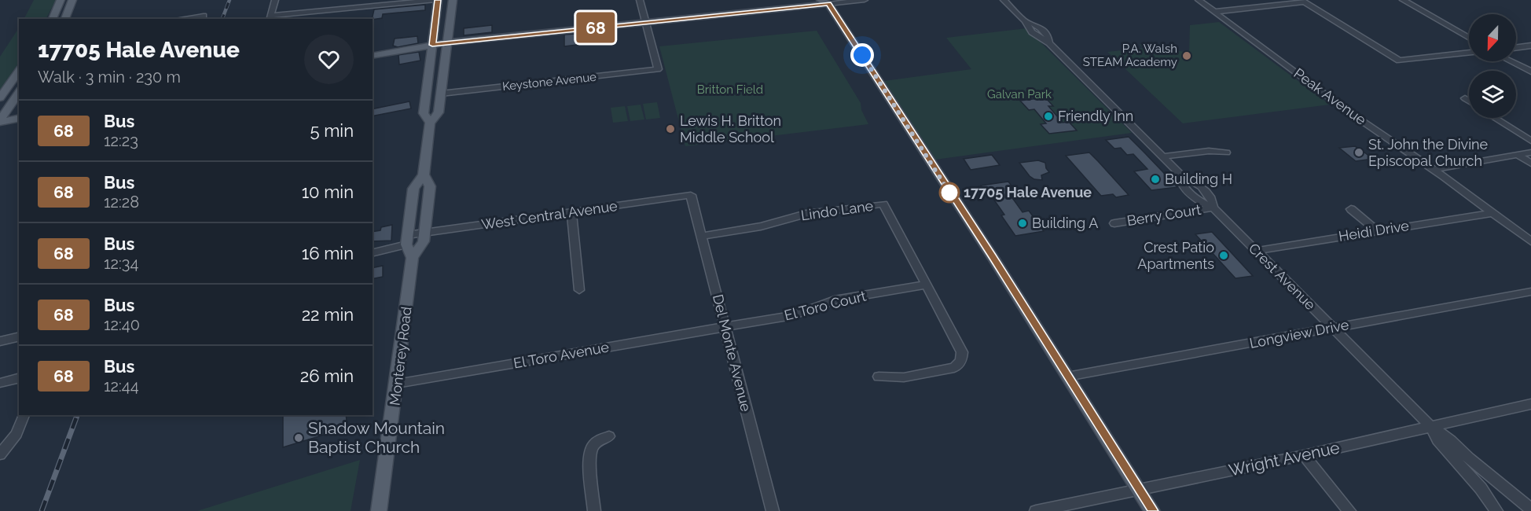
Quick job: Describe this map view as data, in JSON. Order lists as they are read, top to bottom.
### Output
{
  "streets": {
    "main road": ["Monterey Road"],
    "street": [
      "Keystone Avenue",
      "Peak Avenue",
      "Lindo Lane",
      "West Central Avenue",
      "Berry Court",
      "Heidi Drive",
      "Crest Avenue",
      "El Toro Court",
      "Longview Drive",
      "Del Monte Avenue",
      "El Toro Avenue",
      "Wright Avenue"
    ]
  },
  "crossings": [
    ["Keystone Avenue", "Monterey Road"],
    ["Peak Avenue", "Heidi Drive"],
    ["Lindo Lane", "El Toro Court"],
    ["Lindo Lane", "Del Monte Avenue"],
    ["West Central Avenue", "Del Monte Avenue"],
    ["West Central Avenue", "Monterey Road"],
    ["Berry Court", "Crest Avenue"],
    ["Heidi Drive", "Crest Avenue"],
    ["Crest Avenue", "Longview Drive"],
    ["Crest Avenue", "Wright Avenue"],
    ["El Toro Court", "Del Monte Avenue"],
    ["El Toro Court", "El Toro Avenue"],
    ["Del Monte Avenue", "El Toro Avenue"],
    ["El Toro Avenue", "Monterey Road"]
  ],
  "parks": ["Britton Field", "Galvan Park"],
  "places": [
    "P.A. Walsh STEAM Academy",
    "Friendly Inn",
    "Lewis H. Britton Middle School",
    "St. John the Divine Episcopal Church",
    "Building H",
    "17705 Hale Avenue",
    "Building A",
    "Crest Patio Apartments",
    "Shadow Mountain Baptist Church"
  ],
  "lines": ["bus line 68"],
  "north": "bottom",
  "page": {
    "on_map": "68",
    "heading": ["17705 Hale Avenue", "Walk · 3 min · 230 m"],
    "list": [
      {
        "mark": "68",
        "name": "Bus",
        "note": "12:23",
        "value": "5 min"
      },
      {
        "mark": "68",
        "name": "Bus",
        "note": "12:28",
        "value": "10 min"
      },
      {
        "mark": "68",
        "name": "Bus",
        "note": "12:34",
        "value": "16 min"
      },
      {
        "mark": "68",
        "name": "Bus",
        "note": "12:40",
        "value": "22 min"
      },
      {
        "mark": "68",
        "name": "Bus",
        "note": "12:44",
        "value": "26 min"
      }
    ]
  }
}
